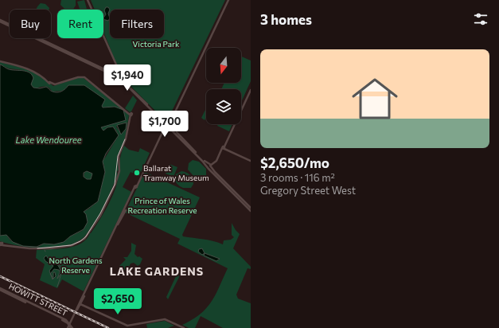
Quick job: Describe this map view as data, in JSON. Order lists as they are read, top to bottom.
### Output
{
  "streets": {
    "main road": ["HOWITT STREET"]
  },
  "districts": ["LAKE GARDENS"],
  "water": ["Lake Wendouree"],
  "parks": ["Victoria Park", "Prince of Wales Recreation Reserve", "North Gardens Reserve"],
  "places": ["Ballarat Tramway Museum"],
  "north": "bottom",
  "page": {
    "heading": "3 homes",
    "chip": ["Buy", "Rent", "Filters"],
    "list": [
      {
        "name": "$2,650/mo",
        "note": "3 rooms · 116 m² · Gregory Street West"
      }
    ],
    "price": ["$1,940", "$1,700", "$2,650"]
  }
}
